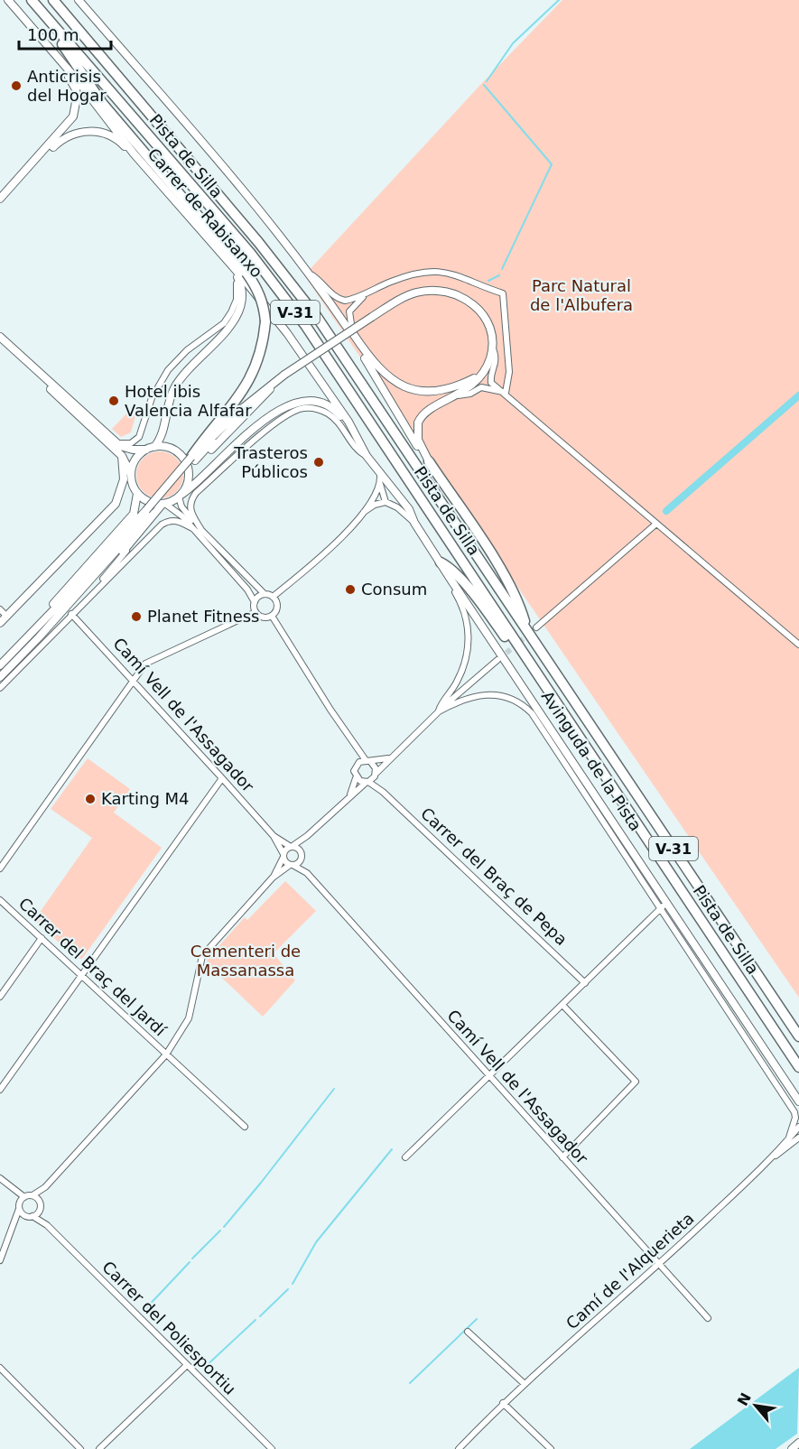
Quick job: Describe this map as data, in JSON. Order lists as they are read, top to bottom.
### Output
{
  "streets": {
    "highway": ["Pista de Silla", "V-31"],
    "street": [
      "Carrer de Rabisanxo",
      "Camí Vell de l'Assagador",
      "Avinguda de la Pista",
      "Carrer del Braç de Pepa",
      "Carrer del Braç del Jardí",
      "Camí de l'Alquerieta",
      "Carrer del Poliesportiu"
    ]
  },
  "crossings": [
    ["Carrer de Rabisanxo", "Avinguda de la Pista"],
    ["Camí Vell de l'Assagador", "Camí de l'Alquerieta"],
    ["Avinguda de la Pista", "Camí de l'Alquerieta"]
  ],
  "parks": ["Parc Natural de l'Albufera", "Cementeri de Massanassa"],
  "places": [
    "Anticrisis del Hogar",
    "Hotel ibis Valencia Alfafar",
    "Trasteros Públicos",
    "Consum",
    "Planet Fitness",
    "Karting M4"
  ],
  "scale_bar": "100 m",
  "north": "top left"
}
